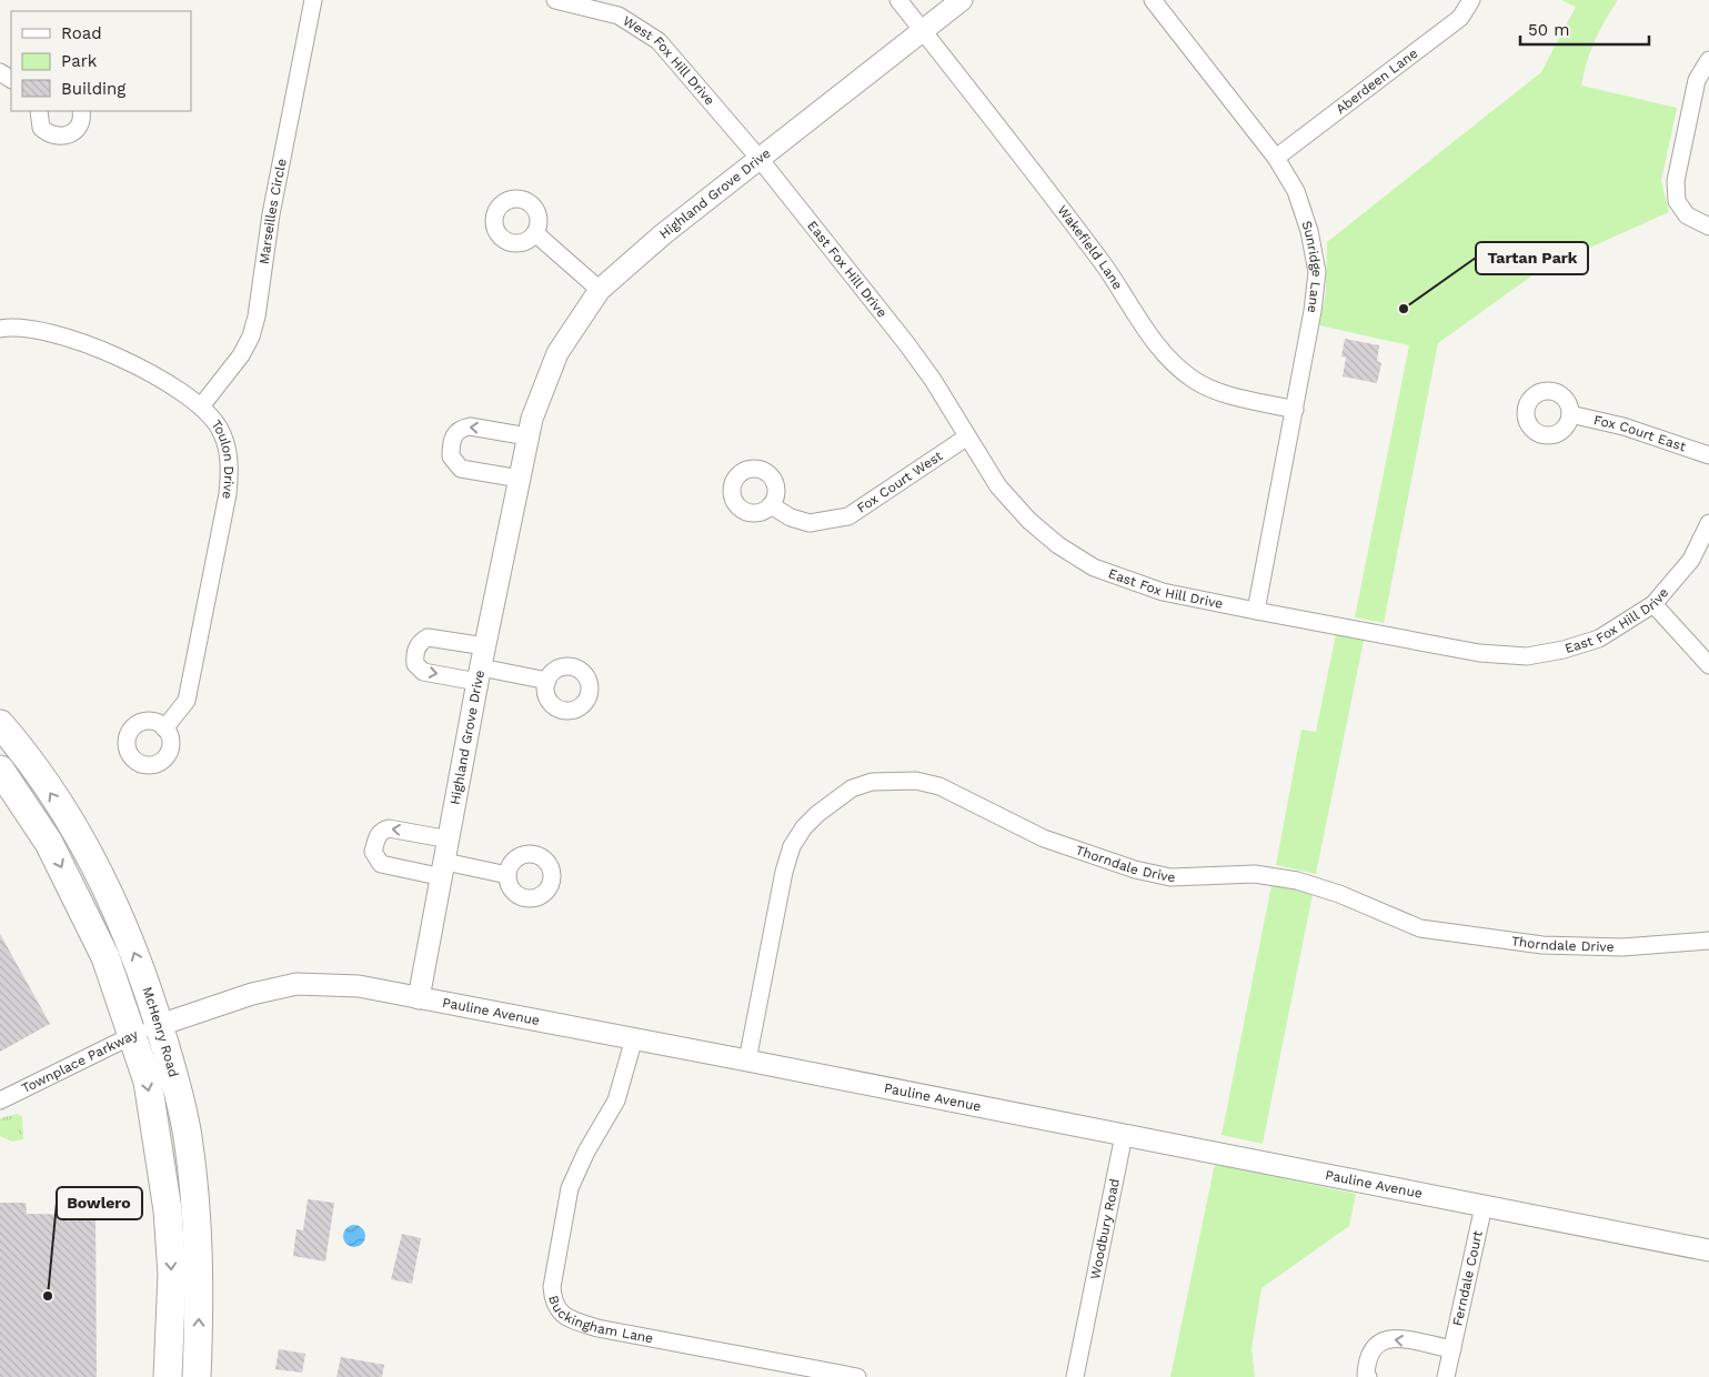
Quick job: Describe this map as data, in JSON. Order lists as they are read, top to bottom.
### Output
{
  "streets": {
    "main road": ["McHenry Road"],
    "street": [
      "West Fox Hill Drive",
      "Aberdeen Lane",
      "Highland Grove Drive",
      "Marseilles Circle",
      "Wakefield Lane",
      "Sunridge Lane",
      "East Fox Hill Drive",
      "Fox Court East",
      "Toulon Drive",
      "Fox Court West",
      "Thorndale Drive",
      "Pauline Avenue",
      "Townplace Parkway",
      "Woodbury Road",
      "Ferndale Court",
      "Buckingham Lane"
    ]
  },
  "crossings": [
    ["West Fox Hill Drive", "Highland Grove Drive"],
    ["West Fox Hill Drive", "East Fox Hill Drive"],
    ["Aberdeen Lane", "Sunridge Lane"],
    ["Highland Grove Drive", "Wakefield Lane"],
    ["Highland Grove Drive", "East Fox Hill Drive"],
    ["Highland Grove Drive", "Pauline Avenue"],
    ["Marseilles Circle", "Toulon Drive"],
    ["Wakefield Lane", "Sunridge Lane"],
    ["Sunridge Lane", "East Fox Hill Drive"],
    ["East Fox Hill Drive", "Fox Court West"],
    ["Thorndale Drive", "Pauline Avenue"],
    ["Pauline Avenue", "McHenry Road"],
    ["Pauline Avenue", "Townplace Parkway"],
    ["Pauline Avenue", "Woodbury Road"],
    ["Pauline Avenue", "Ferndale Court"],
    ["Pauline Avenue", "Buckingham Lane"],
    ["McHenry Road", "Townplace Parkway"]
  ],
  "places": ["Tartan Park", "Bowlero"],
  "legend": ["Road", "Park", "Building"],
  "scale_bar": "50 m"
}
